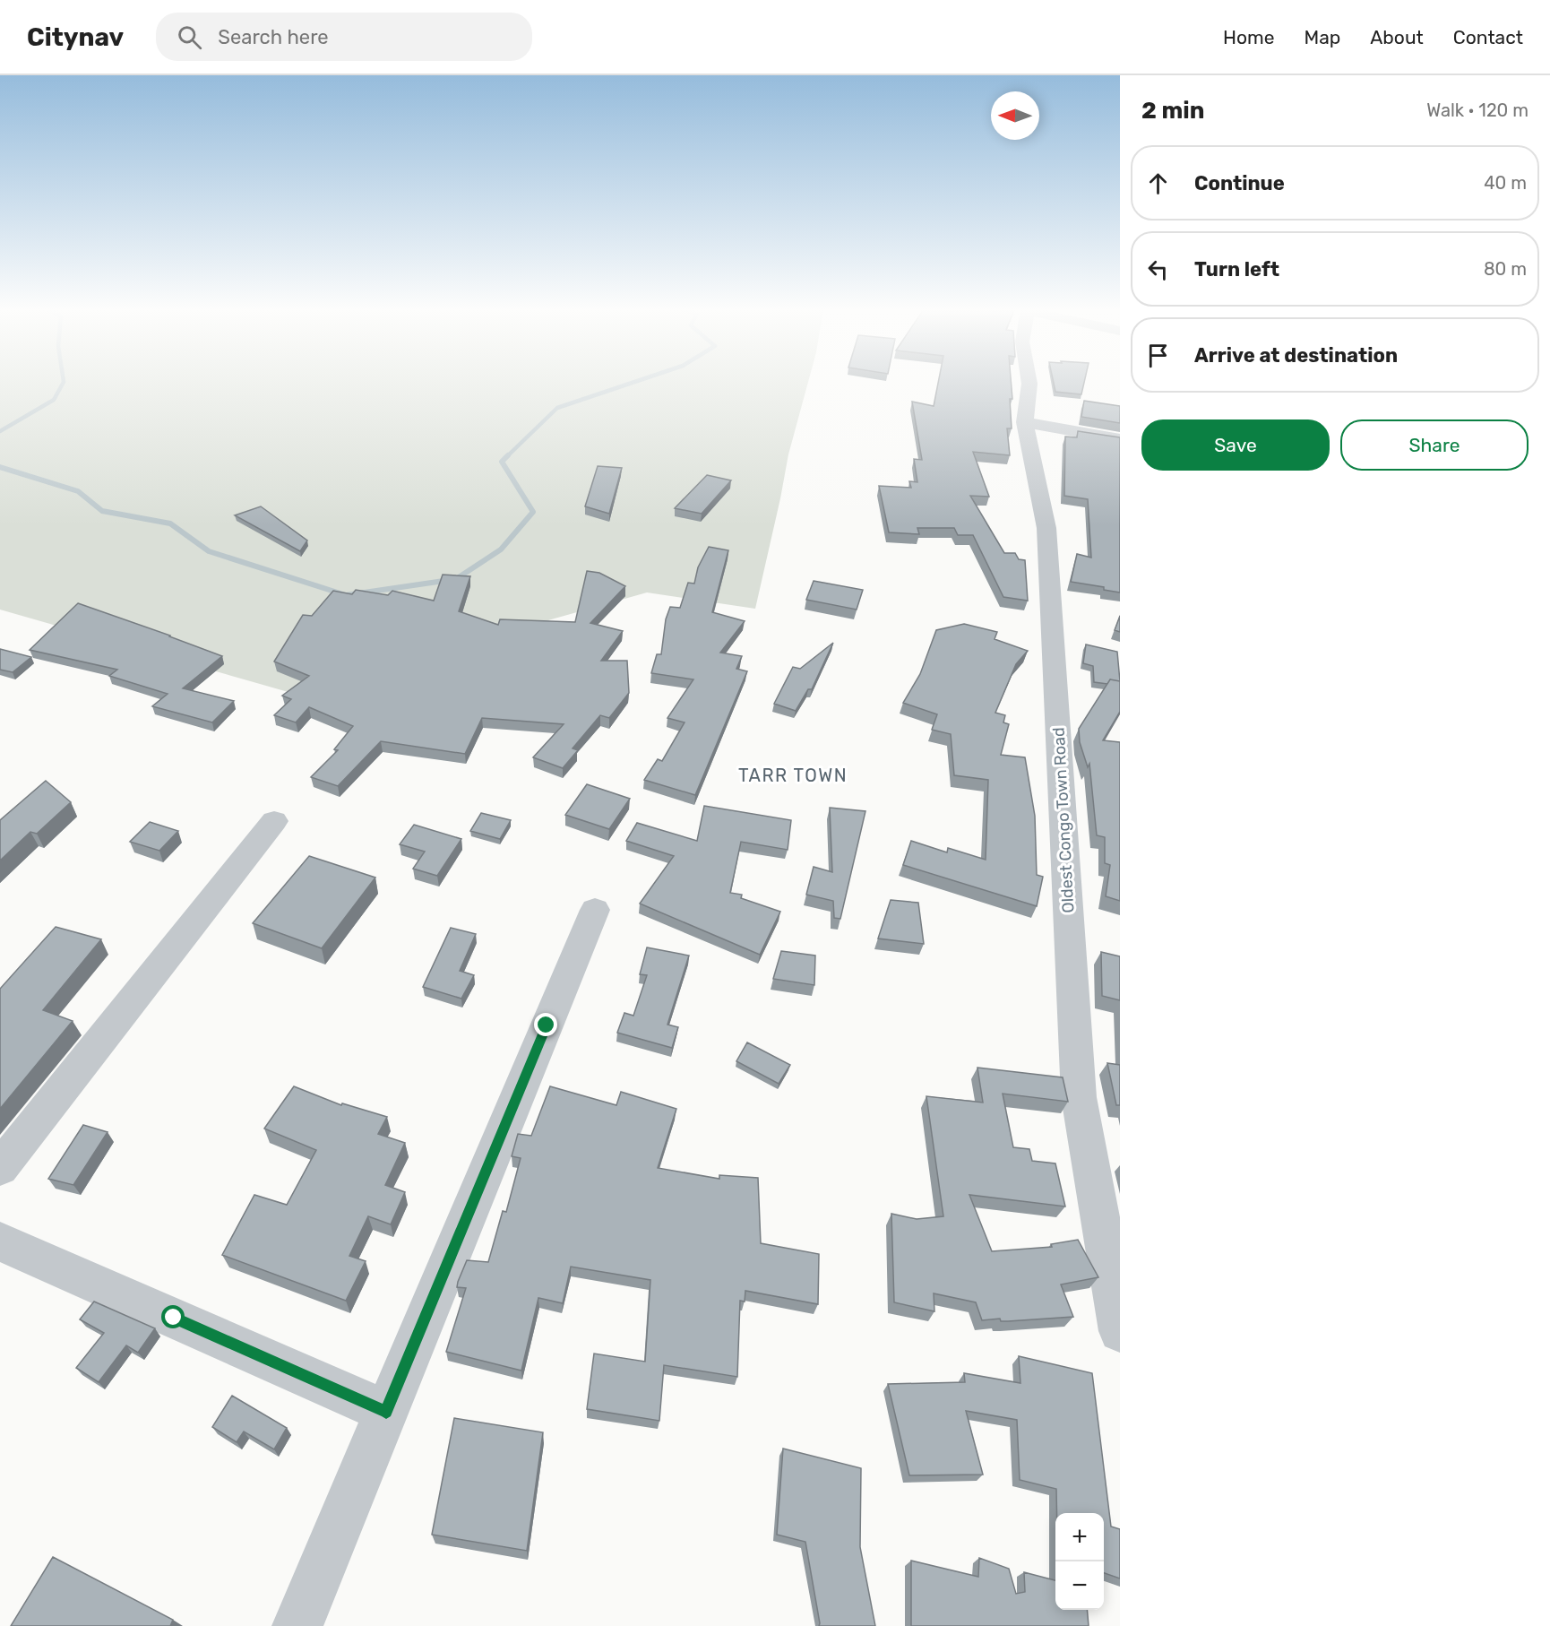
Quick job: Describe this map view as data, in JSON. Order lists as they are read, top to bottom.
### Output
{
  "streets": {
    "street": ["Oldest Congo Town Road"]
  },
  "districts": ["TARR TOWN"],
  "north": "left",
  "page": {
    "header": "Citynav",
    "search": "Search here",
    "nav": [
      "Home",
      "Map",
      "About",
      "Contact"
    ],
    "heading": ["2 min", "Walk · 120 m"],
    "list": [
      ["Continue", "40 m"],
      ["Turn left", "80 m"],
      "Arrive at destination"
    ],
    "buttons": ["Save", "Share"],
    "map_buttons": ["+", "−"]
  }
}
